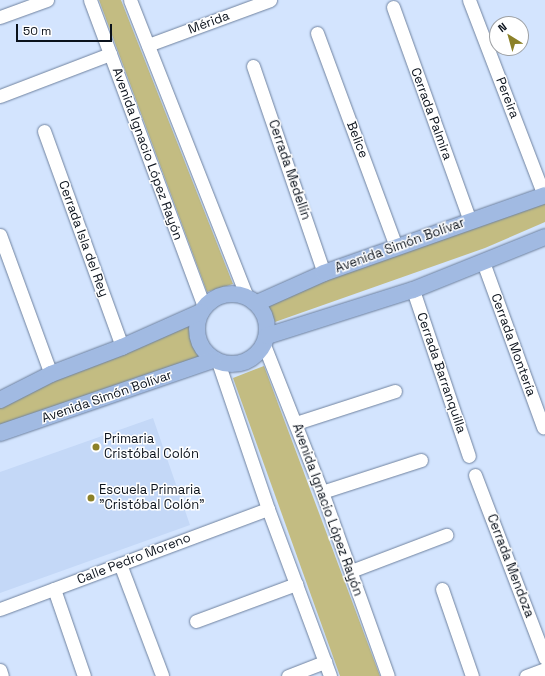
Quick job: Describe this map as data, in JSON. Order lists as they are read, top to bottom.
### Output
{
  "streets": {
    "main road": ["Avenida Simón Bolívar"],
    "street": [
      "Mérida",
      "Pereira",
      "Cerrada Palmira",
      "Belice",
      "Avenida Ignacio López Rayón",
      "Cerrada Medellín",
      "Cerrada Isla del Rey",
      "Cerrada Montería",
      "Cerrada Barranquilla",
      "Calle Pedro Moreno",
      "Cerrada Mendoza"
    ]
  },
  "crossings": [
    ["Pereira", "Avenida Simón Bolívar"],
    ["Cerrada Palmira", "Avenida Simón Bolívar"],
    ["Belice", "Avenida Simón Bolívar"],
    ["Avenida Ignacio López Rayón", "Avenida Simón Bolívar"],
    ["Cerrada Medellín", "Avenida Simón Bolívar"]
  ],
  "places": ["Primaria Cristóbal Colón", "Escuela Primaria \"Cristóbal Colón\""],
  "scale_bar": "50 m",
  "north": "top left"
}
